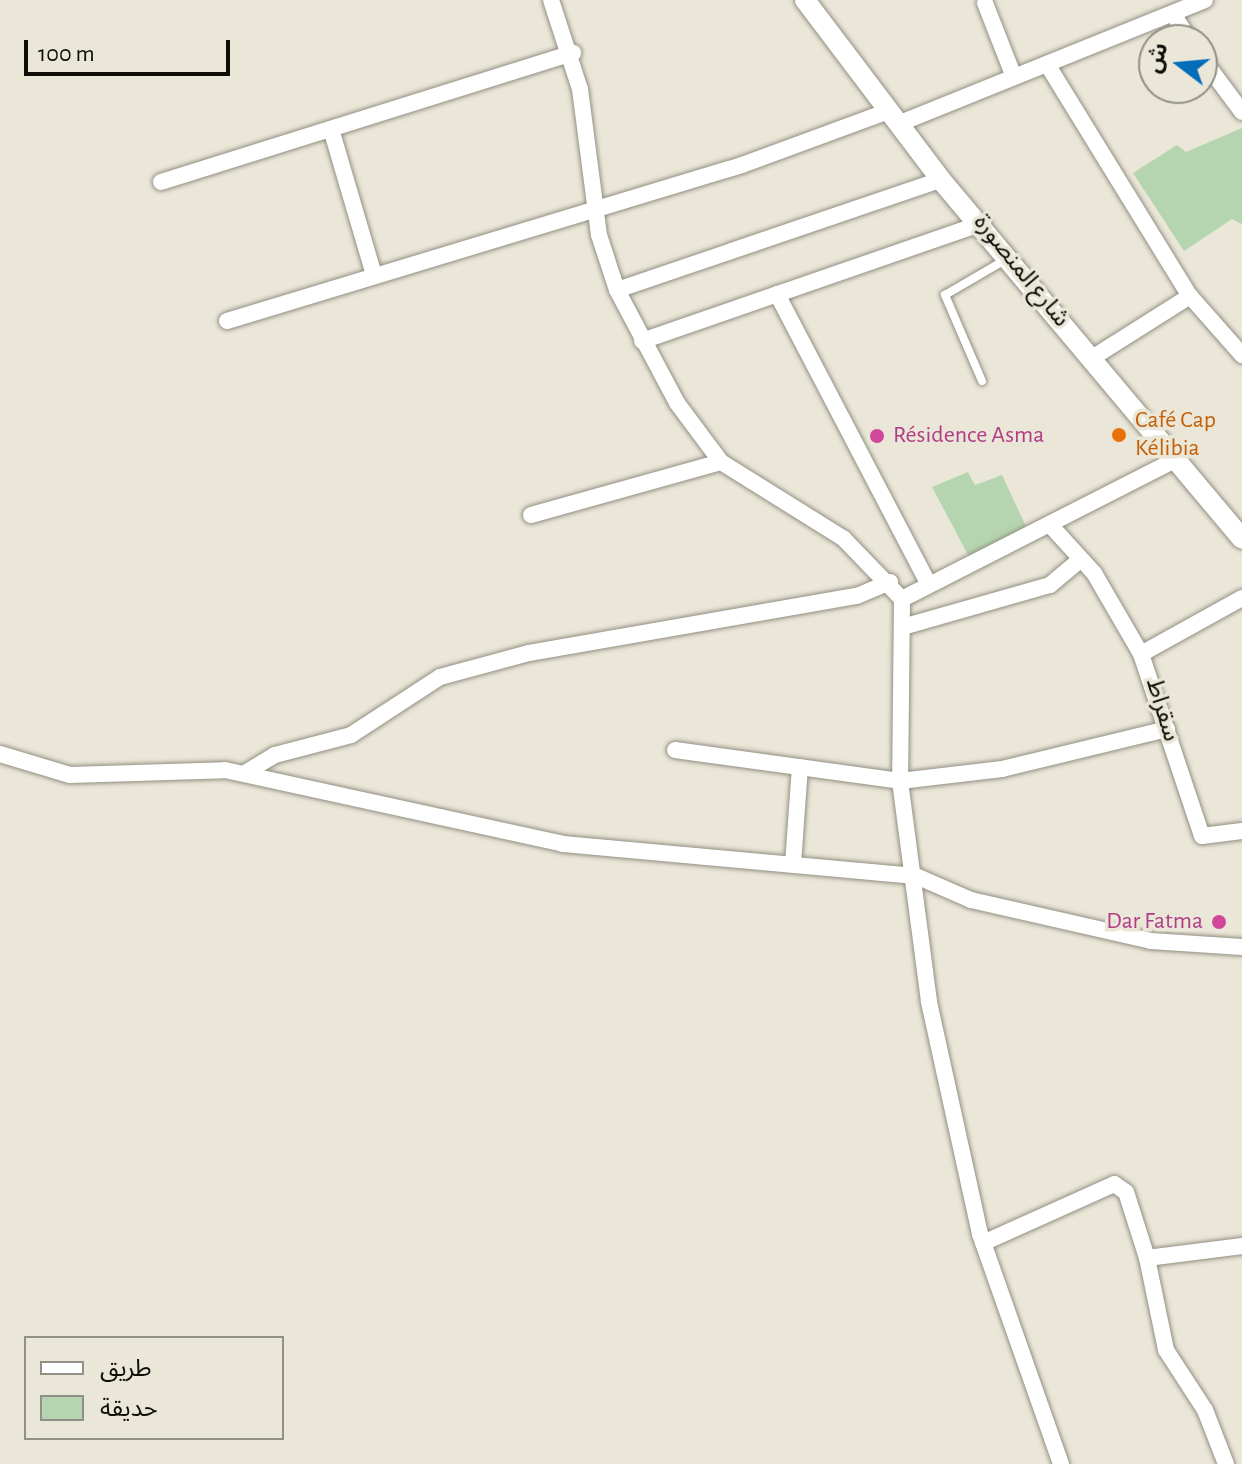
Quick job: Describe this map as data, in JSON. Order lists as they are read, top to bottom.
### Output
{
  "streets": {
    "street": ["شارع المنصورة", "سقراط"]
  },
  "places": ["Café Cap Kélibia", "Résidence Asma", "Dar Fatma"],
  "legend": ["طريق", "حديقة"],
  "scale_bar": "100 m",
  "north": "left"
}
